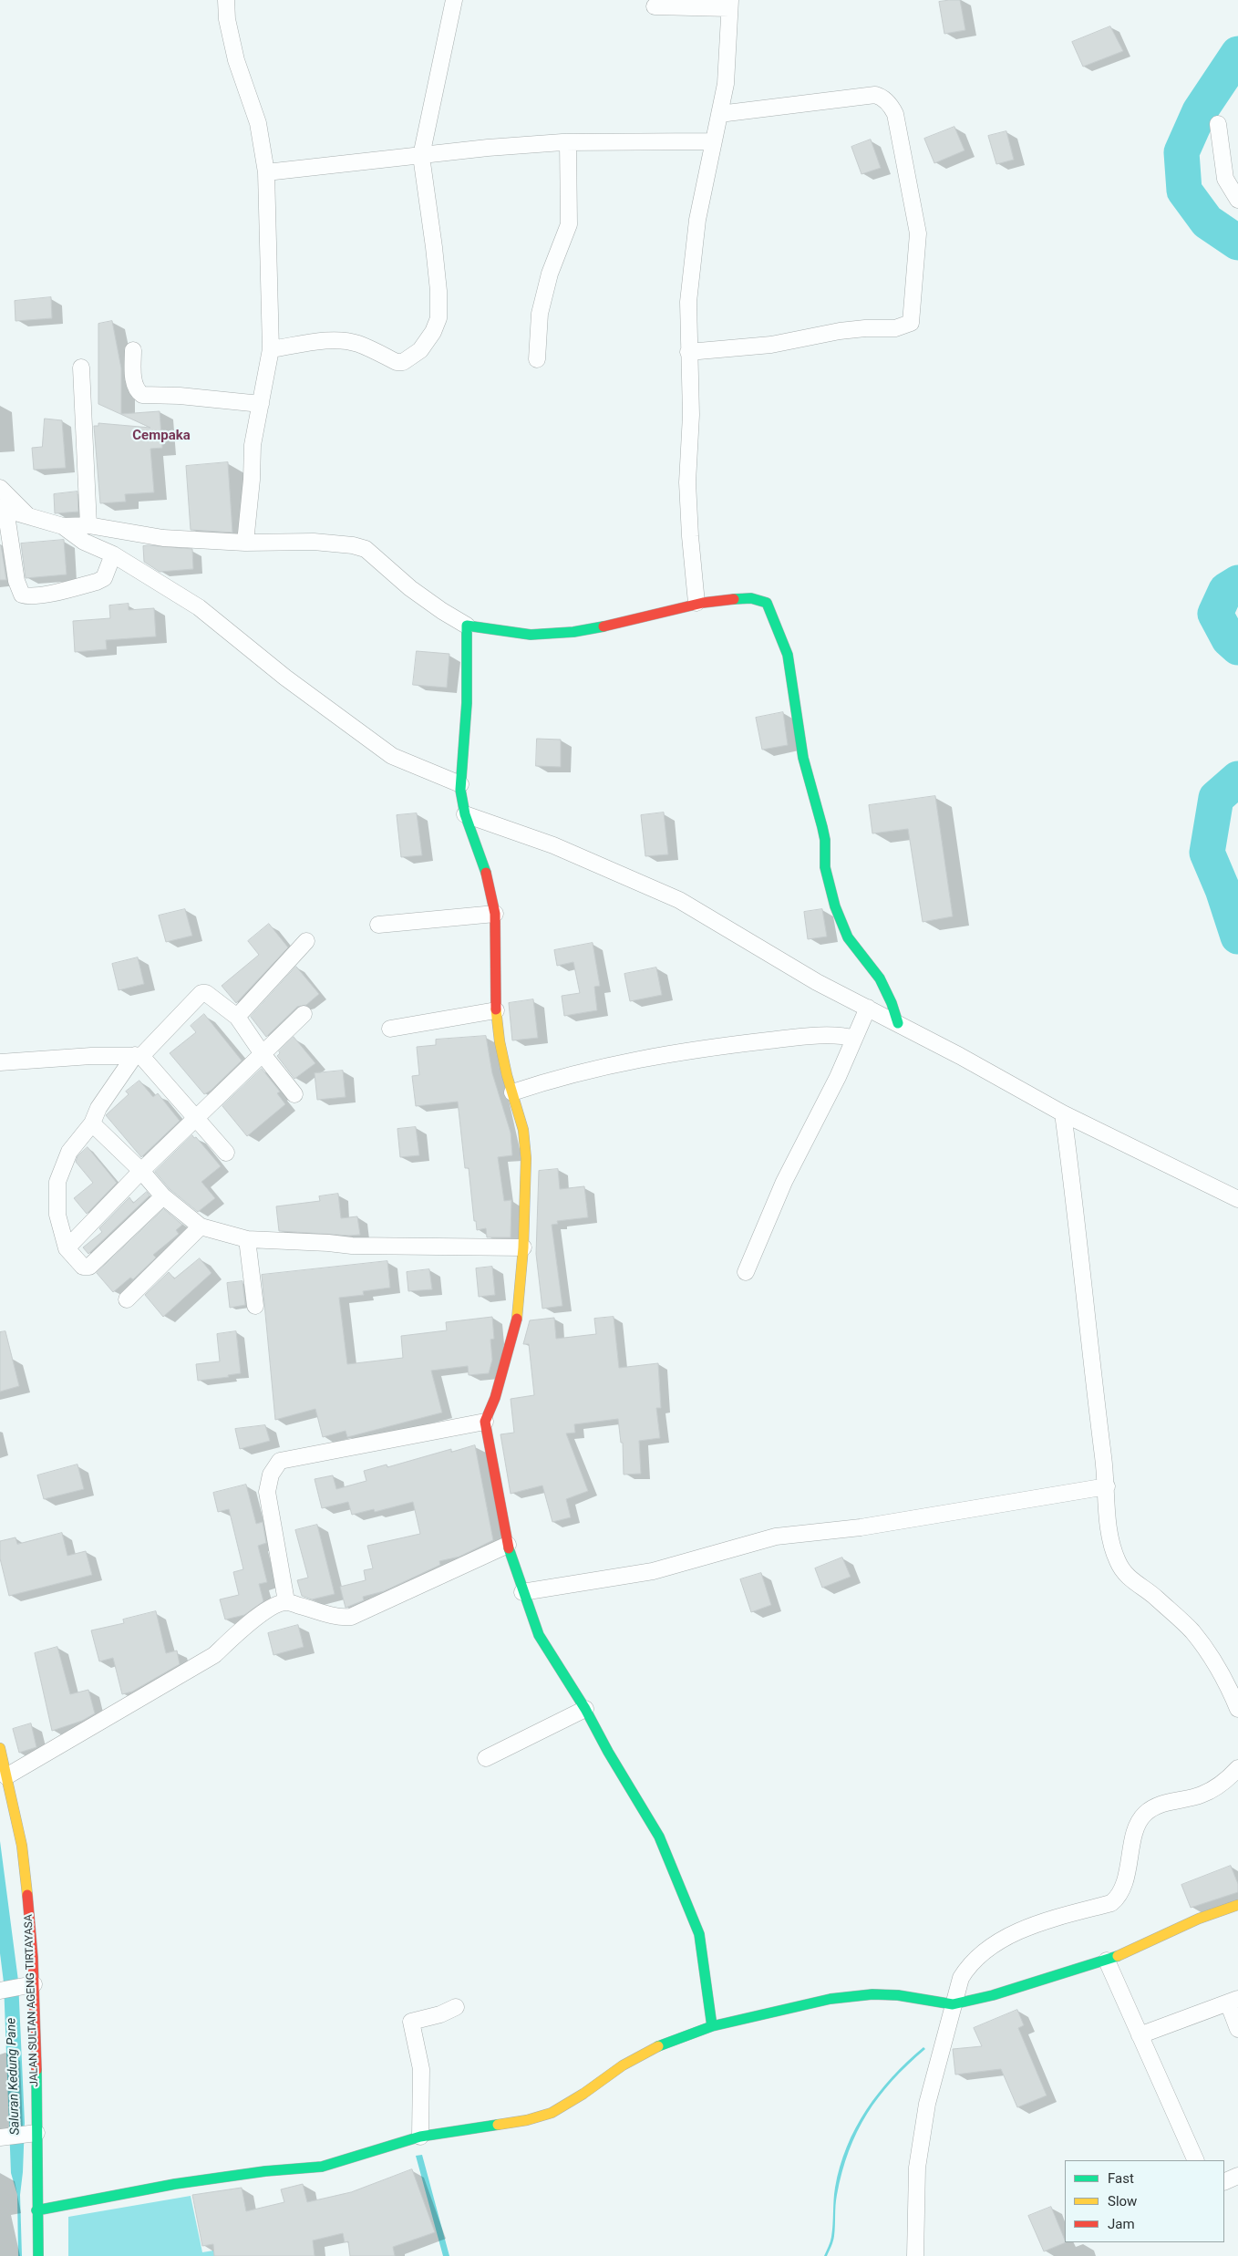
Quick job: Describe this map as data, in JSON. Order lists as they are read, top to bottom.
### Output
{
  "streets": {
    "street": ["JALAN SULTAN AGENG TIRTAYASA"]
  },
  "districts": ["Cempaka"],
  "water": ["Saluran Kedung Pane"],
  "legend": ["Fast", "Slow", "Jam"]
}
